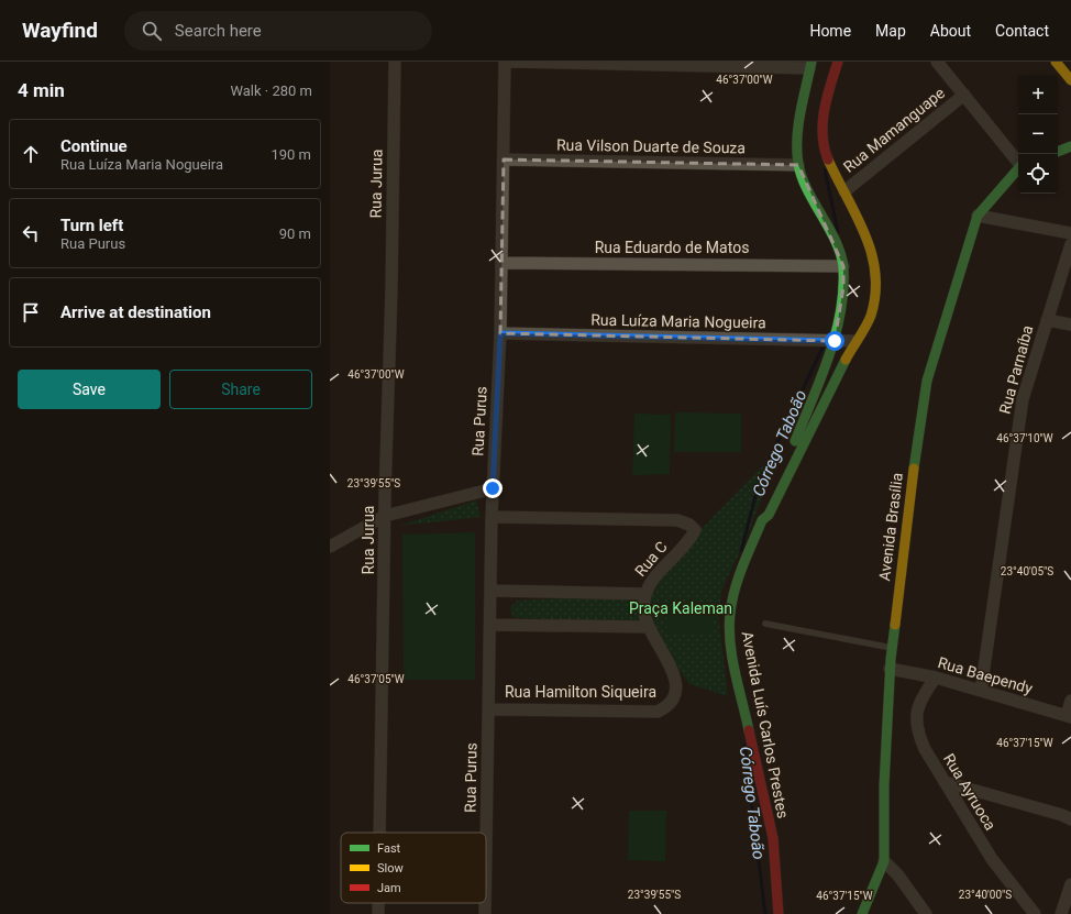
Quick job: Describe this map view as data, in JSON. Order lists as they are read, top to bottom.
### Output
{
  "streets": {
    "street": [
      "Rua Mamanguape",
      "Rua Vilson Duarte de Souza",
      "Rua Jurua",
      "Rua Eduardo de Matos",
      "Rua Luíza Maria Nogueira",
      "Rua Parnaíba",
      "Rua Purus",
      "Avenida Brasília",
      "Rua C",
      "Rua Baependy",
      "Rua Hamilton Siqueira",
      "Avenida Luís Carlos Prestes",
      "Rua Ayruoca"
    ]
  },
  "crossings": [
    ["Rua Mamanguape", "Avenida Luís Carlos Prestes"],
    ["Rua Vilson Duarte de Souza", "Rua Purus"],
    ["Rua Vilson Duarte de Souza", "Avenida Luís Carlos Prestes"],
    ["Rua Eduardo de Matos", "Rua Purus"],
    ["Rua Eduardo de Matos", "Avenida Luís Carlos Prestes"],
    ["Rua Luíza Maria Nogueira", "Rua Purus"],
    ["Rua Luíza Maria Nogueira", "Avenida Luís Carlos Prestes"],
    ["Rua Parnaíba", "Rua Baependy"],
    ["Rua Purus", "Rua C"],
    ["Rua Purus", "Rua Hamilton Siqueira"],
    ["Avenida Brasília", "Rua Baependy"],
    ["Rua C", "Rua Hamilton Siqueira"],
    ["Rua Baependy", "Rua Ayruoca"]
  ],
  "water": ["Córrego Taboão"],
  "parks": ["Praça Kaleman"],
  "legend": ["Fast", "Slow", "Jam"],
  "page": {
    "header": "Wayfind",
    "search": "Search here",
    "nav": [
      "Home",
      "Map",
      "About",
      "Contact"
    ],
    "heading": ["4 min", "Walk · 280 m"],
    "map_buttons": ["+", "−"],
    "list": [
      ["Continue", "Rua Luíza Maria Nogueira", "190 m"],
      ["Turn left", "Rua Purus", "90 m"],
      "Arrive at destination"
    ],
    "buttons": ["Save", "Share"]
  },
  "coordinates": [
    "46°37'00\"W",
    "46°37'10\"W",
    "23°39'55\"S",
    "23°40'05\"S",
    "46°37'05\"W",
    "46°37'15\"W",
    "23°40'00\"S"
  ]
}
